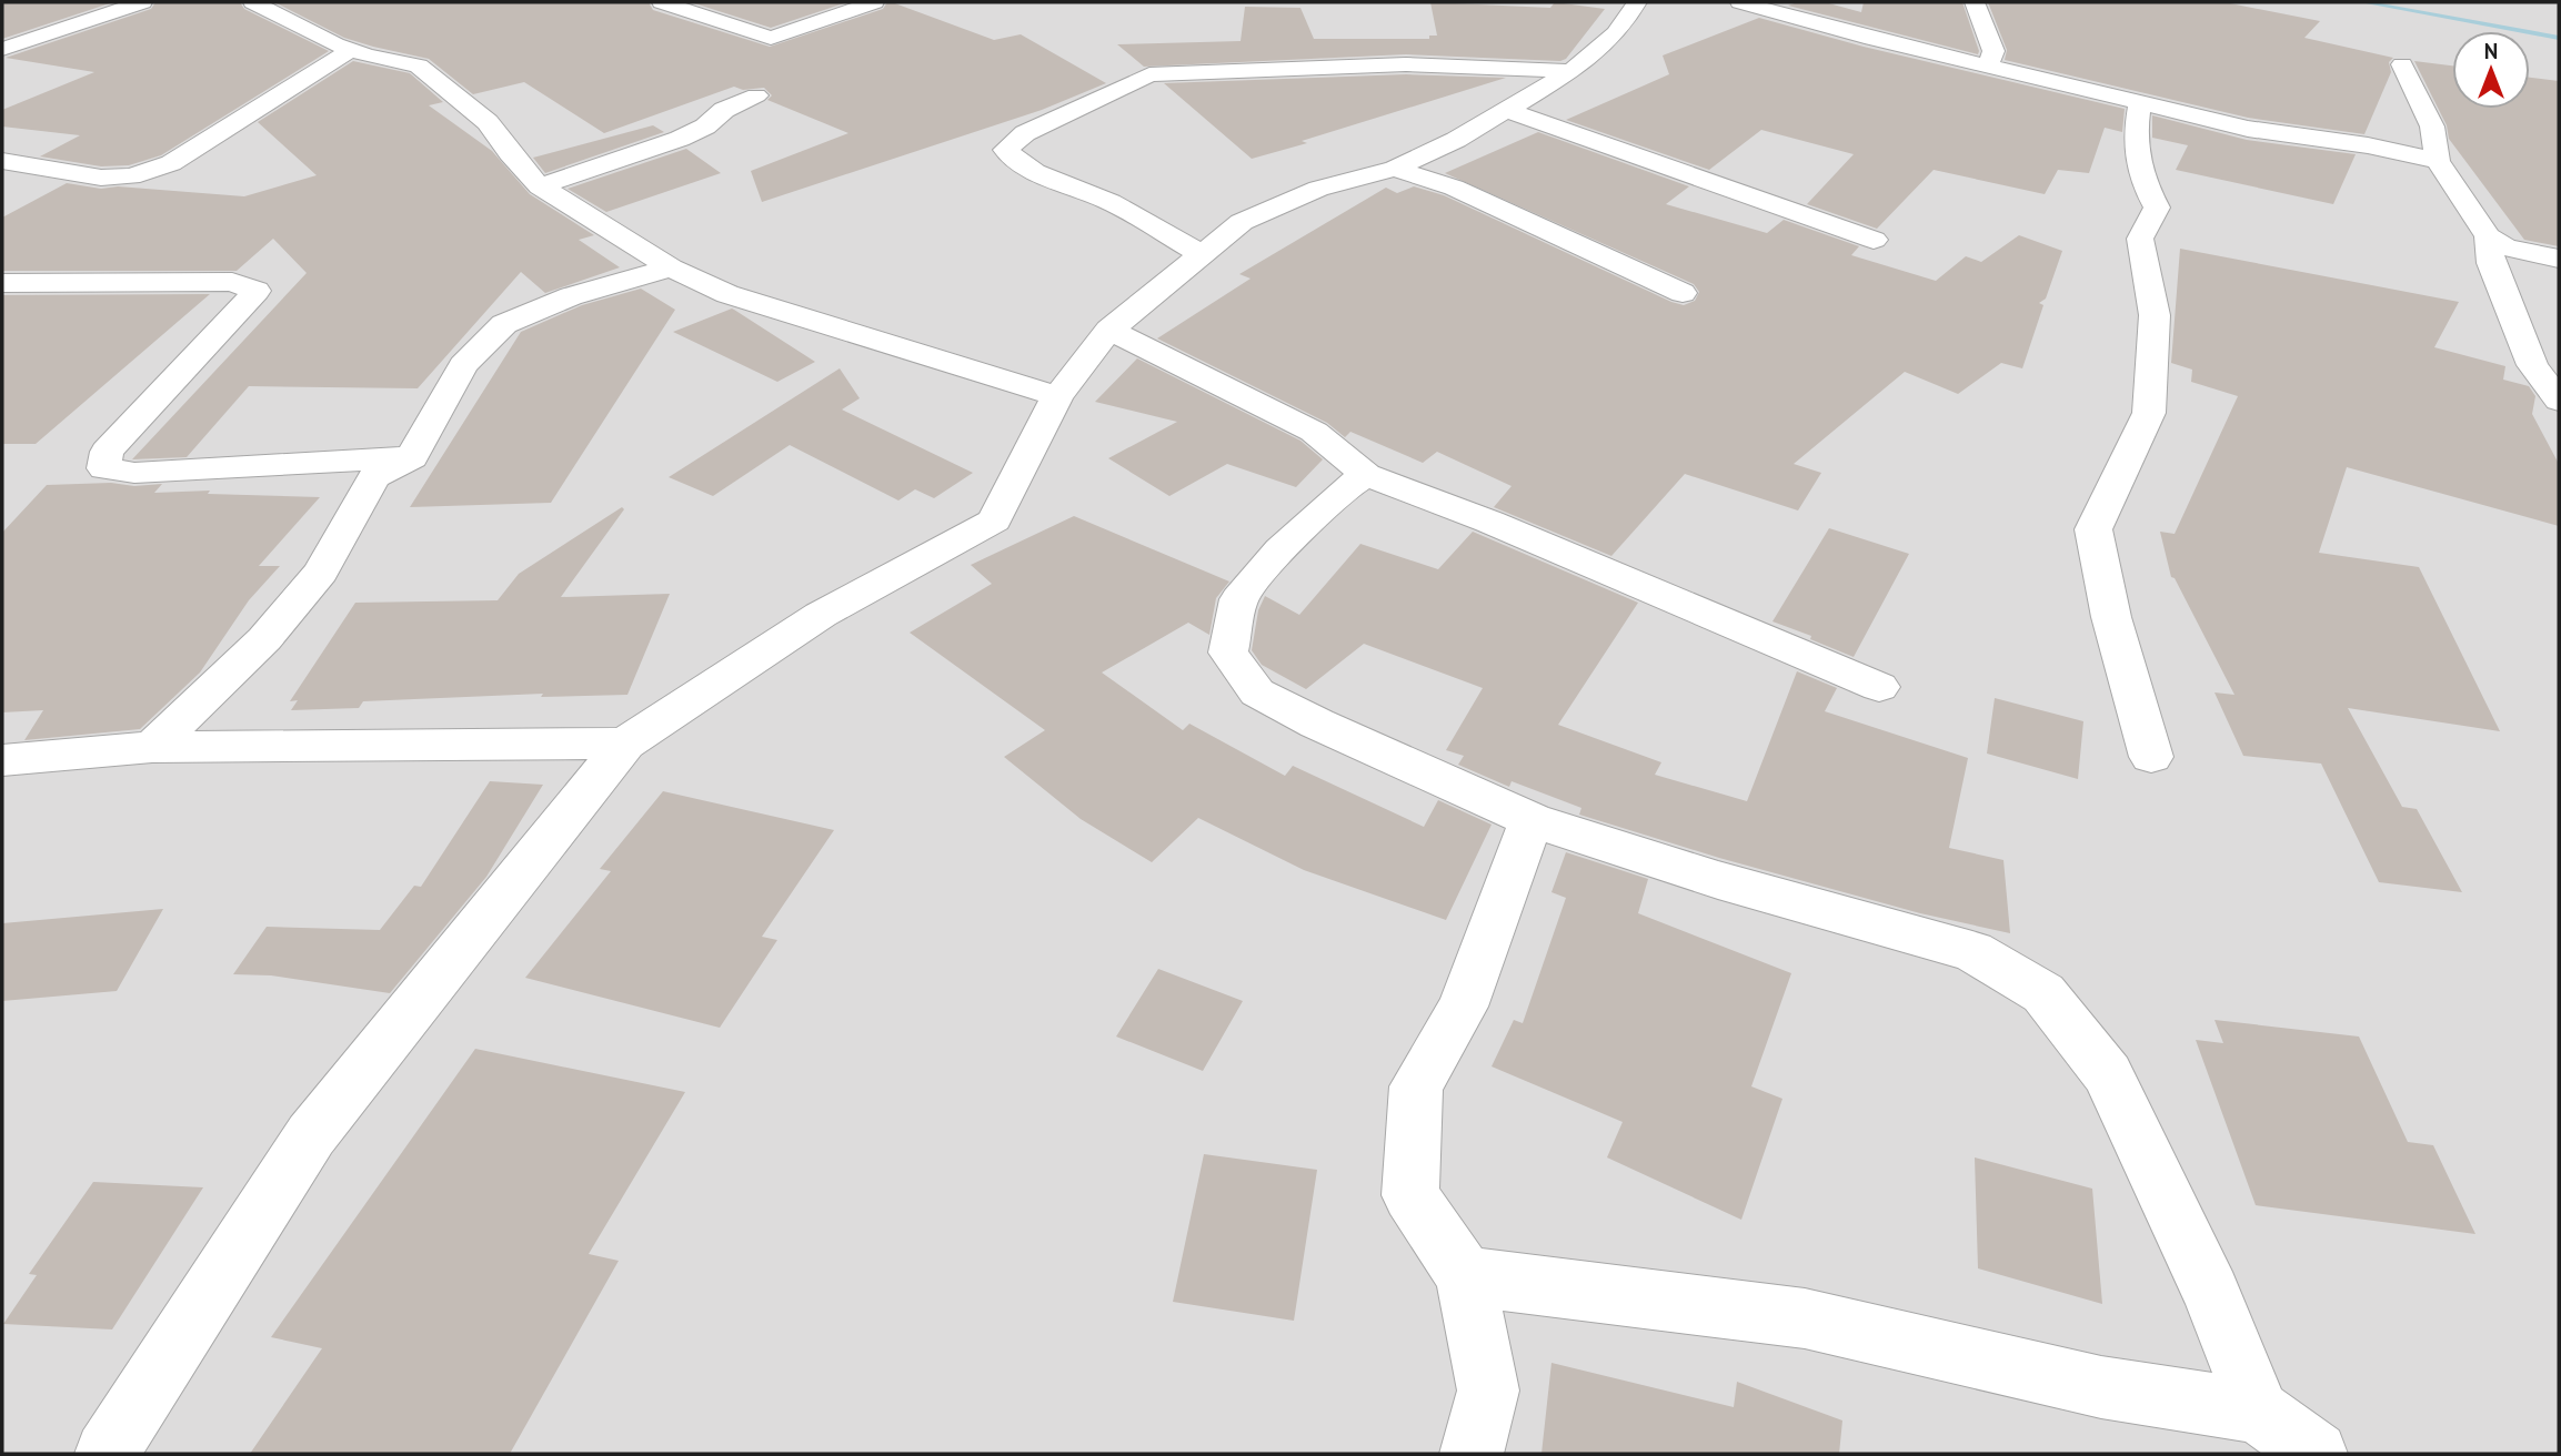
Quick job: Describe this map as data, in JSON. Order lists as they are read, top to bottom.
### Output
{
  "north": "top"
}
